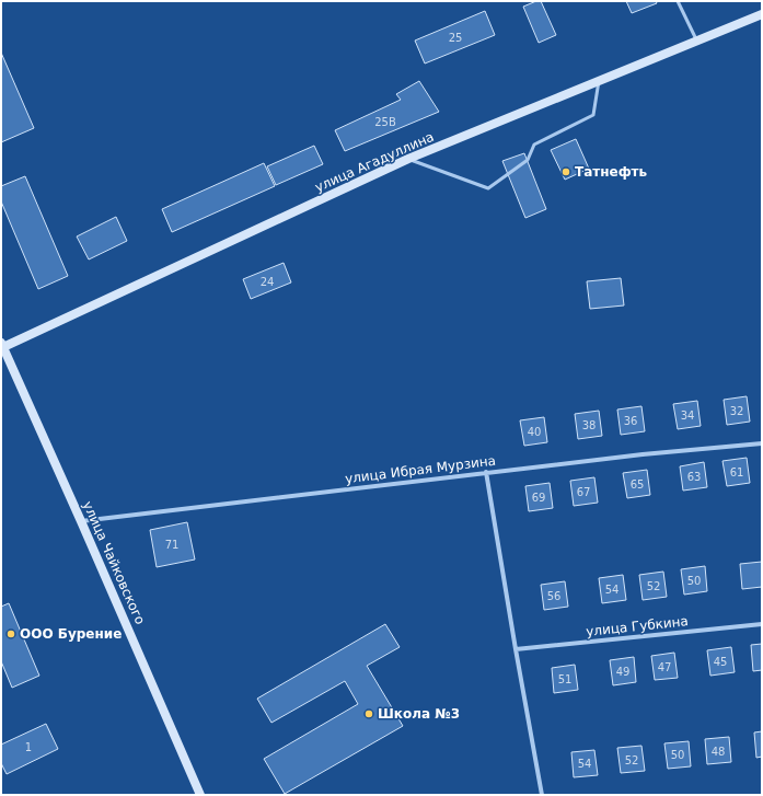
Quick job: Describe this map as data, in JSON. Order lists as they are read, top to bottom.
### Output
{
  "streets": {
    "main road": ["улица Агадуллина", "улица Чайковского"],
    "street": ["улица Ибрая Мурзина", "улица Губкина"]
  },
  "crossings": [
    ["улица Агадуллина", "улица Чайковского"],
    ["улица Ибрая Мурзина", "улица Чайковского"]
  ],
  "places": ["Татнефть", "ООО Бурение", "Школа №3"],
  "house_numbers": [
    "25",
    "25В",
    "24",
    "32",
    "34",
    "36",
    "38",
    "40",
    "61",
    "63",
    "65",
    "67",
    "69",
    "71",
    "50",
    "52",
    "54",
    "56",
    "45",
    "47",
    "49",
    "51",
    "1",
    "48",
    "50",
    "52",
    "54"
  ]
}
